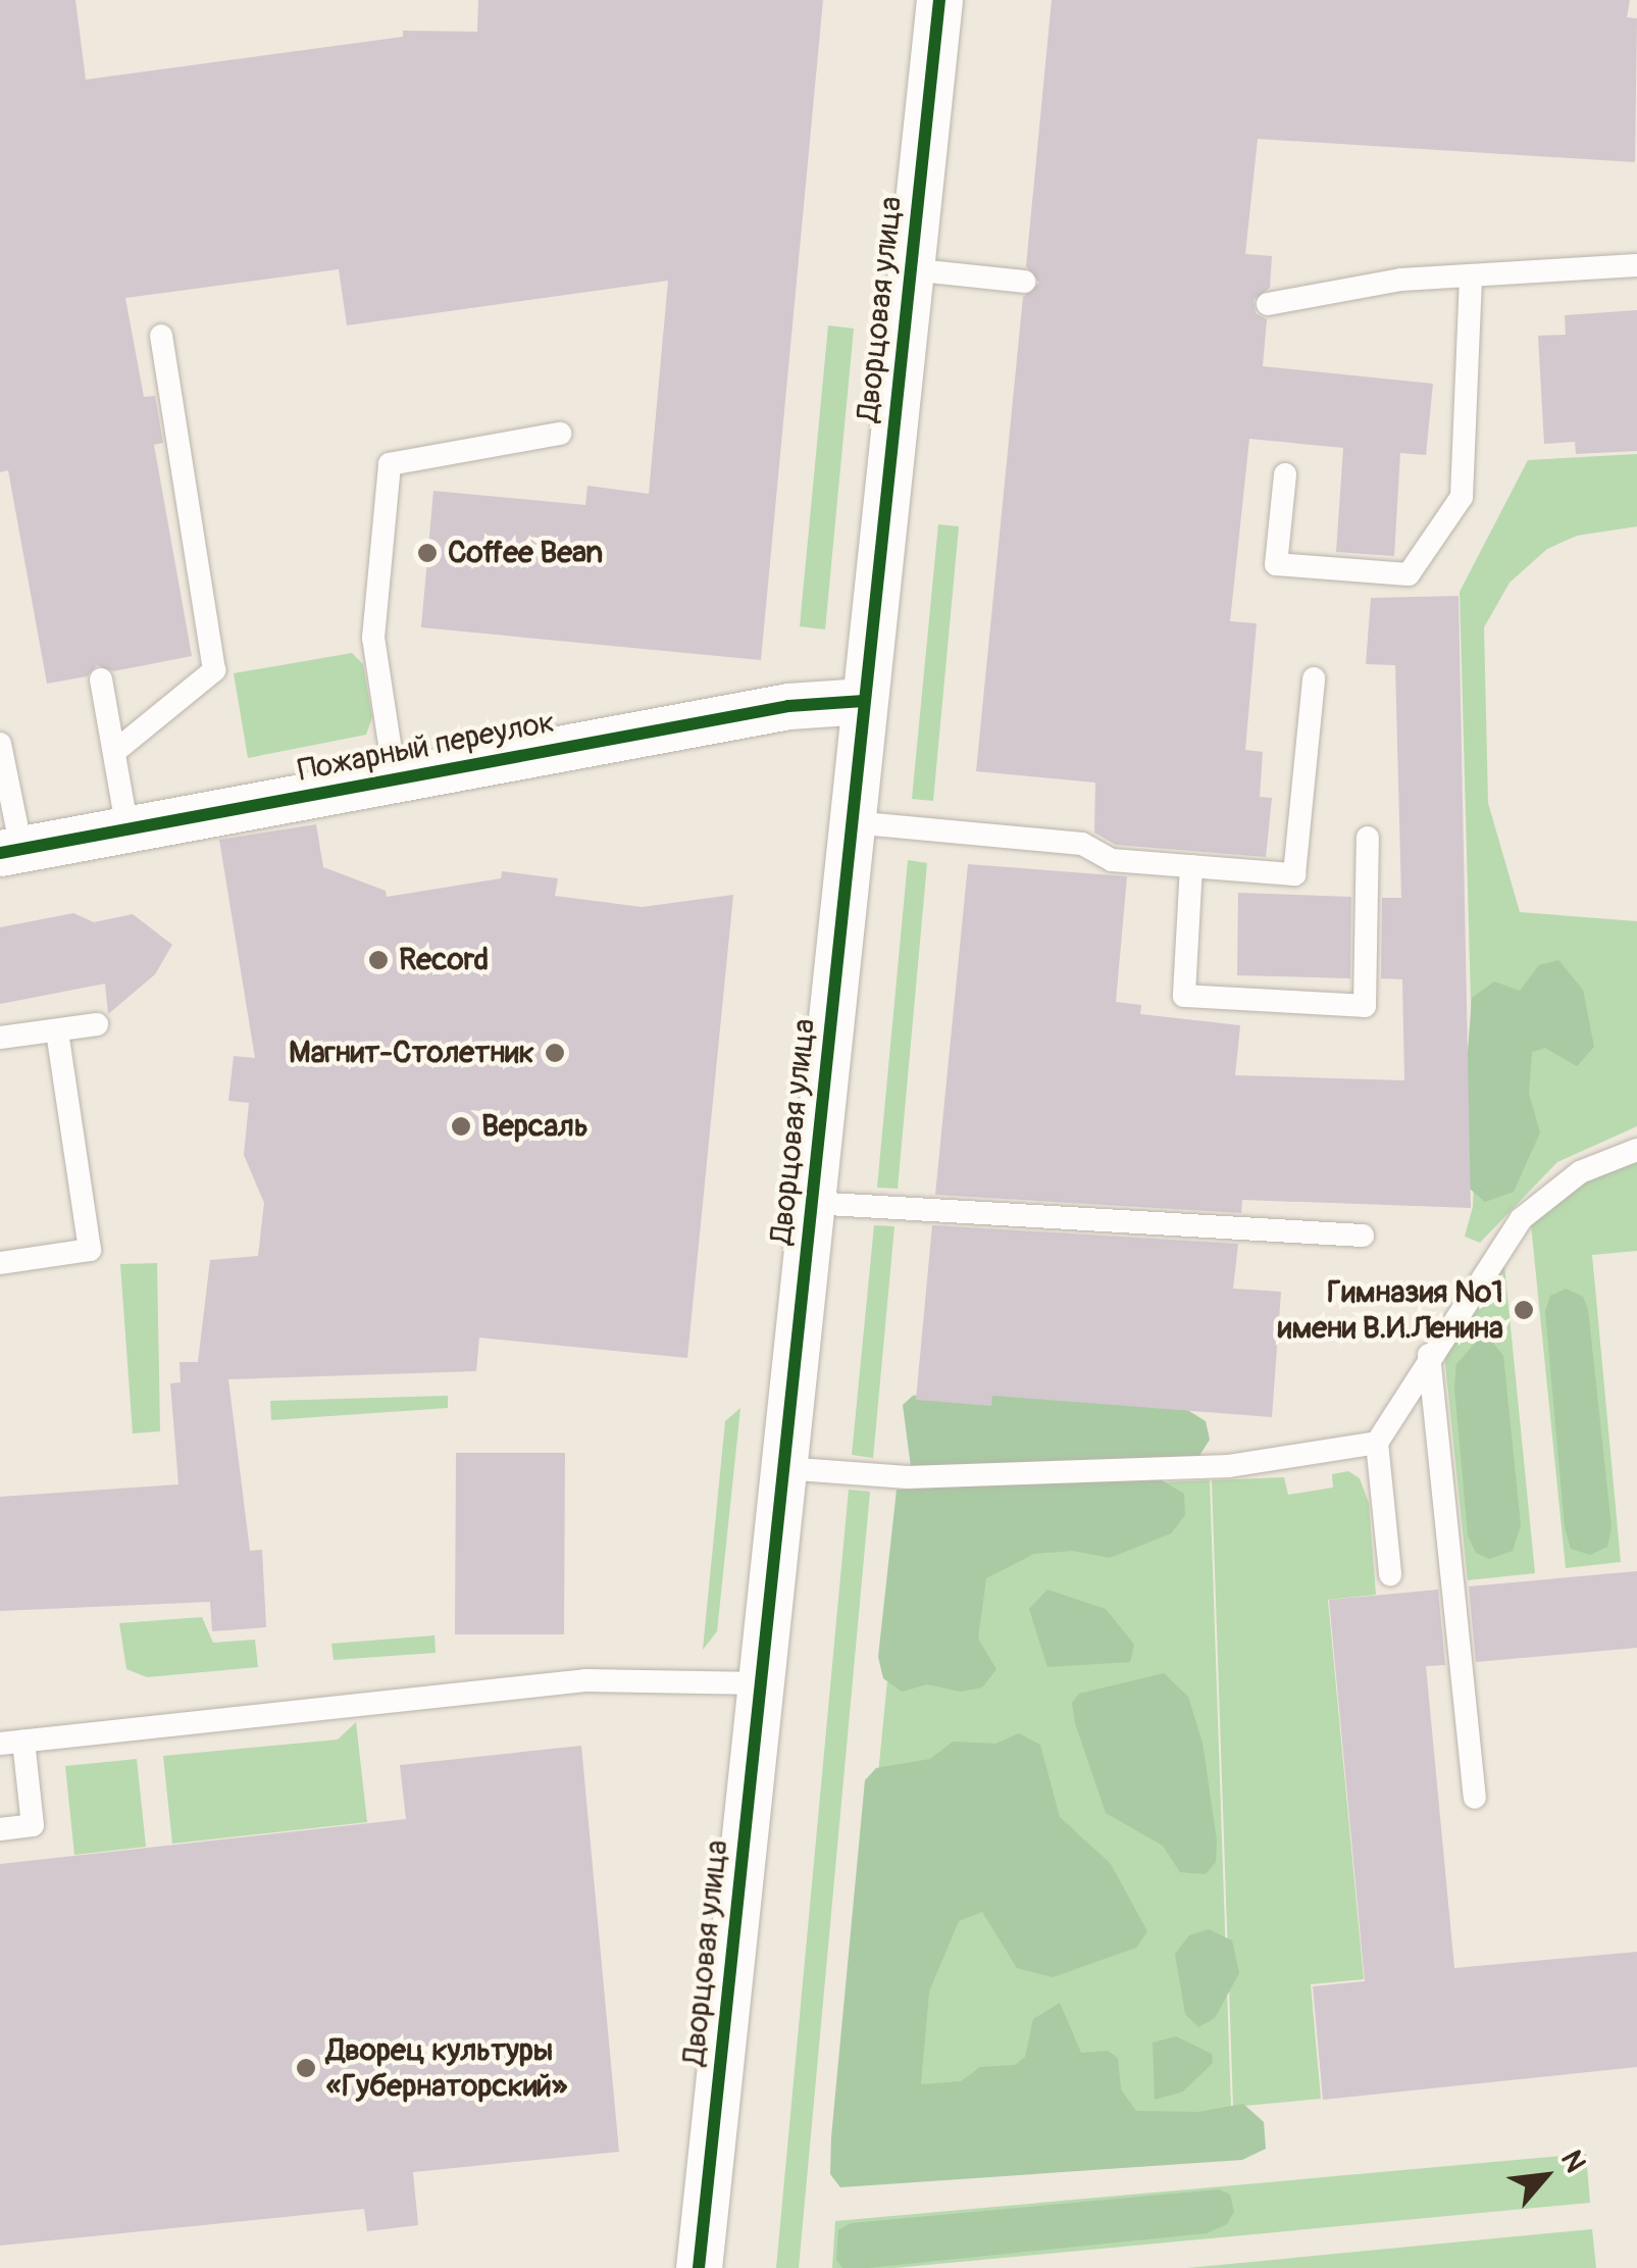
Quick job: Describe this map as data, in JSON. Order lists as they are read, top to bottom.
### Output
{
  "streets": {
    "street": ["Дворцовая улица", "Пожарный переулок"]
  },
  "crossings": [
    ["Дворцовая улица", "Пожарный переулок"]
  ],
  "places": [
    "Coffee Bean",
    "Record",
    "Магнит-Столетник",
    "Версаль",
    "Гимназия №1 имени В.И.Ленина",
    "Дворец культуры «Губернаторский»"
  ],
  "north": "top right"
}
